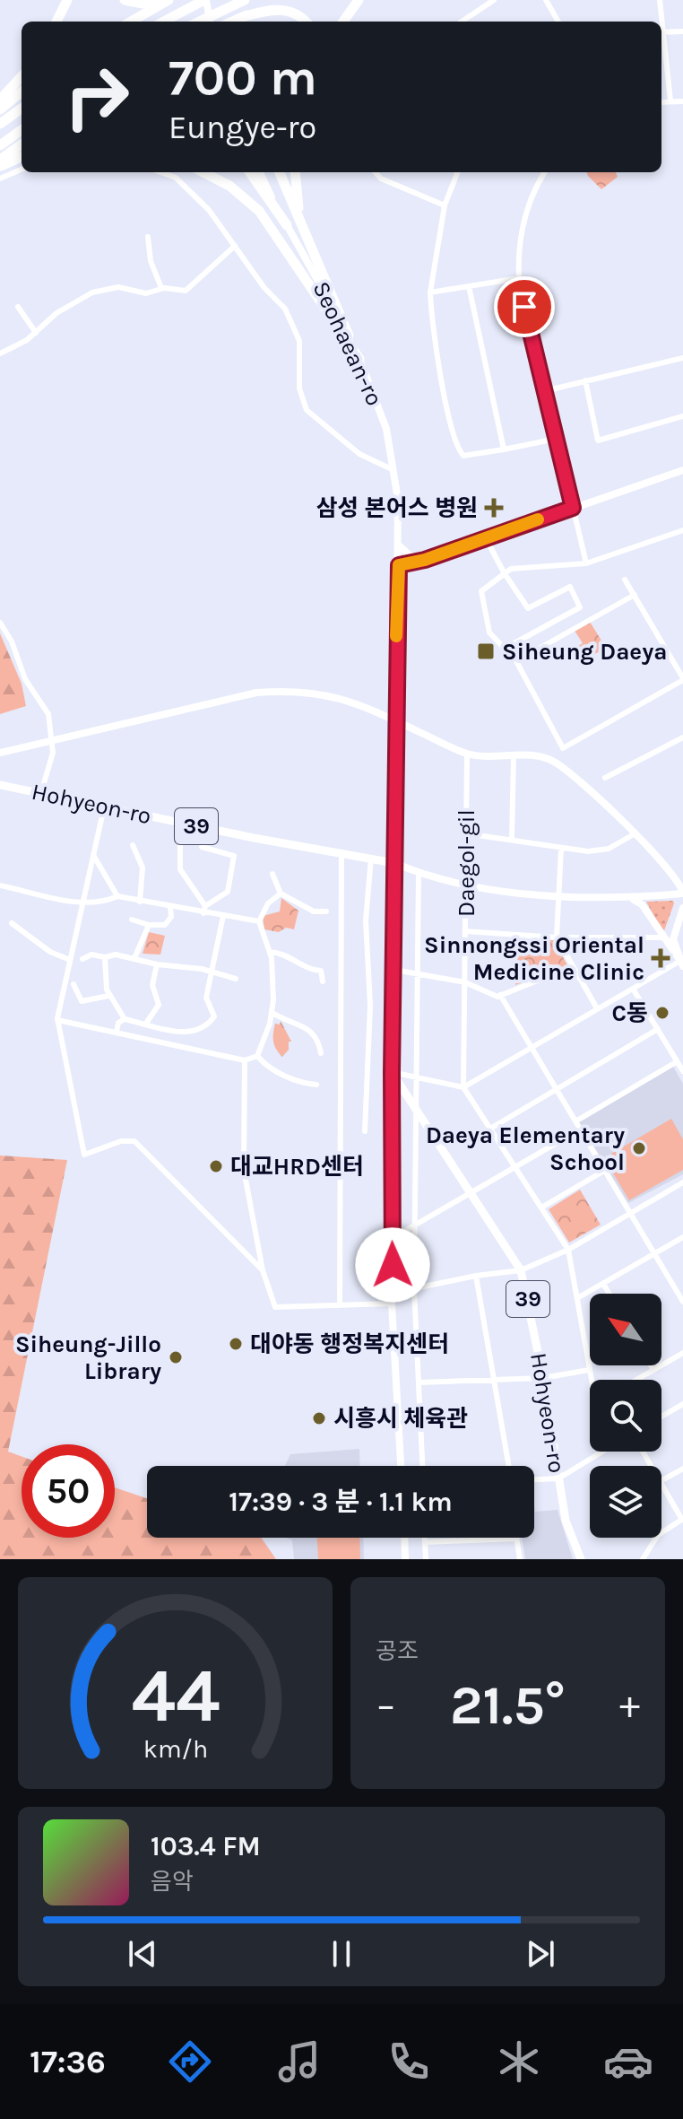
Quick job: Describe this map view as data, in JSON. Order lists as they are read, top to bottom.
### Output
{
  "streets": {
    "main road": ["Seohaean-ro", "Hohyeon-ro", "39"],
    "street": ["Daegol-gil"]
  },
  "crossings": [
    ["Seohaean-ro", "Hohyeon-ro"]
  ],
  "places": {
    "health": ["삼성 본어스 병원", "Sinnongssi Oriental Medicine Clinic"],
    "transit": ["Siheung Daeya"],
    "other": [
      "C동",
      "Daeya Elementary School",
      "대교HRD센터",
      "대야동 행정복지센터",
      "Siheung-Jillo Library",
      "시흥시 체육관"
    ]
  },
  "north": "top left",
  "page": {
    "turn": ["700 m", "Eungye-ro"],
    "limit": "50",
    "trip": "17:39 · 3 분 · 1.1 km",
    "tile": "공조",
    "heat": ["−", "21.5°", "+"],
    "song": ["103.4 FM", "음악"],
    "tabs": "17:36",
    "gauge": ["44", "km/h"]
  }
}
